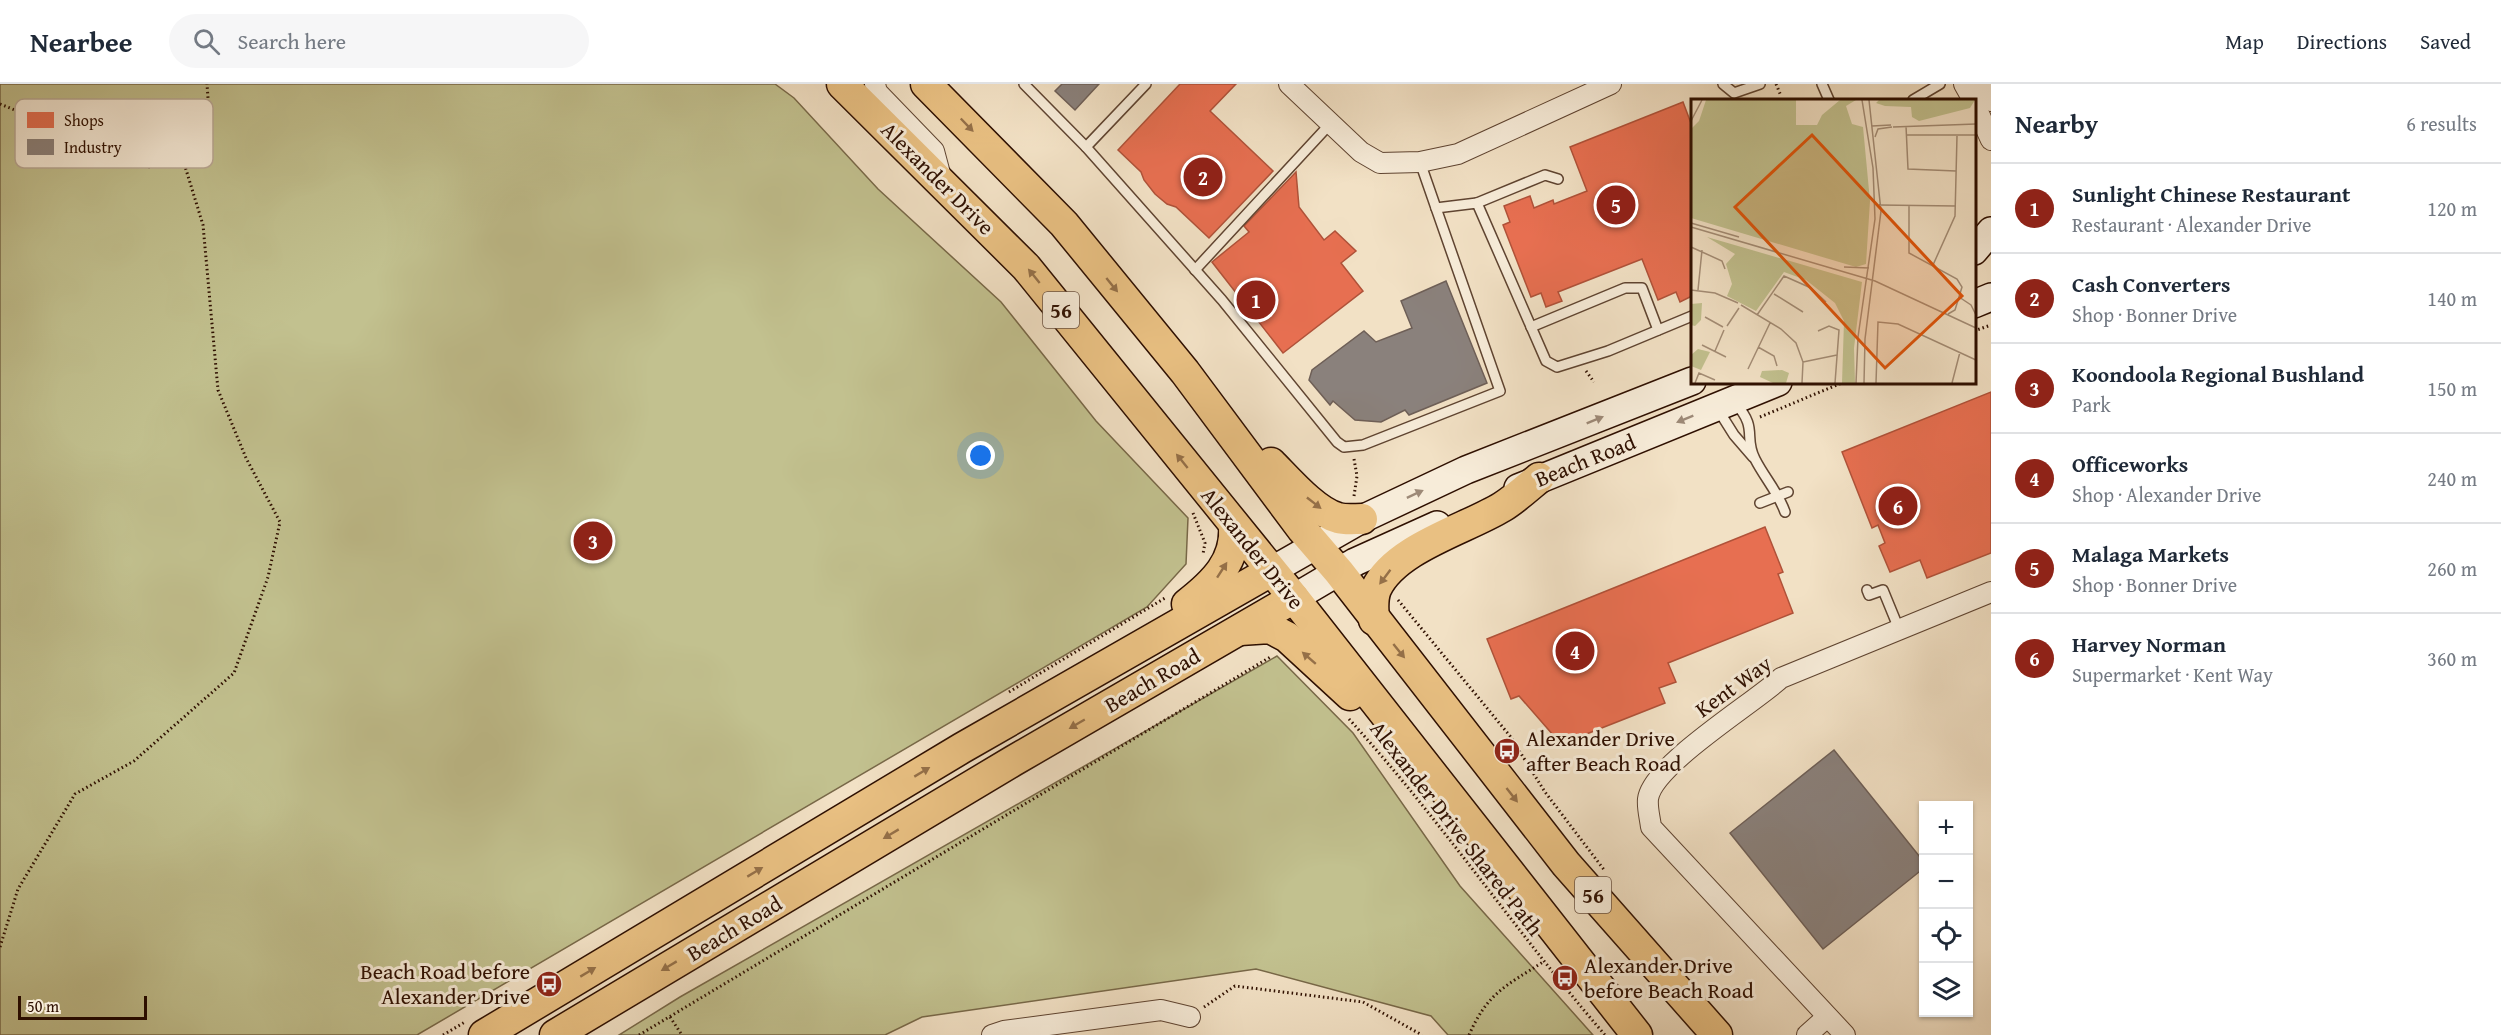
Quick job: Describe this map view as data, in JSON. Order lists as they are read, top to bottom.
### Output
{
  "streets": {
    "main road": ["Alexander Drive", "56", "Beach Road"],
    "street": ["Kent Way"],
    "path": ["Alexander Drive Shared Path"]
  },
  "crossings": [
    ["Alexander Drive", "Beach Road"],
    ["56", "Beach Road"]
  ],
  "places": {
    "bus stop": ["Alexander Drive after Beach Road", "Alexander Drive before Beach Road", "Beach Road before Alexander Drive"]
  },
  "legend": ["Shops", "Industry"],
  "scale_bar": "50 m",
  "page": {
    "header": "Nearbee",
    "search": "Search here",
    "nav": ["Map", "Directions", "Saved"],
    "heading": ["Nearby", "6 results"],
    "pins": [
      "2",
      "5",
      "1",
      "6",
      "3",
      "4"
    ],
    "list": [
      {
        "mark": "1",
        "name": "Sunlight Chinese Restaurant",
        "note": "Restaurant · Alexander Drive",
        "value": "120 m"
      },
      {
        "mark": "2",
        "name": "Cash Converters",
        "note": "Shop · Bonner Drive",
        "value": "140 m"
      },
      {
        "mark": "3",
        "name": "Koondoola Regional Bushland",
        "note": "Park",
        "value": "150 m"
      },
      {
        "mark": "4",
        "name": "Officeworks",
        "note": "Shop · Alexander Drive",
        "value": "240 m"
      },
      {
        "mark": "5",
        "name": "Malaga Markets",
        "note": "Shop · Bonner Drive",
        "value": "260 m"
      },
      {
        "mark": "6",
        "name": "Harvey Norman",
        "note": "Supermarket · Kent Way",
        "value": "360 m"
      }
    ],
    "map_buttons": ["+", "−"],
    "scale": "50 m"
  }
}
